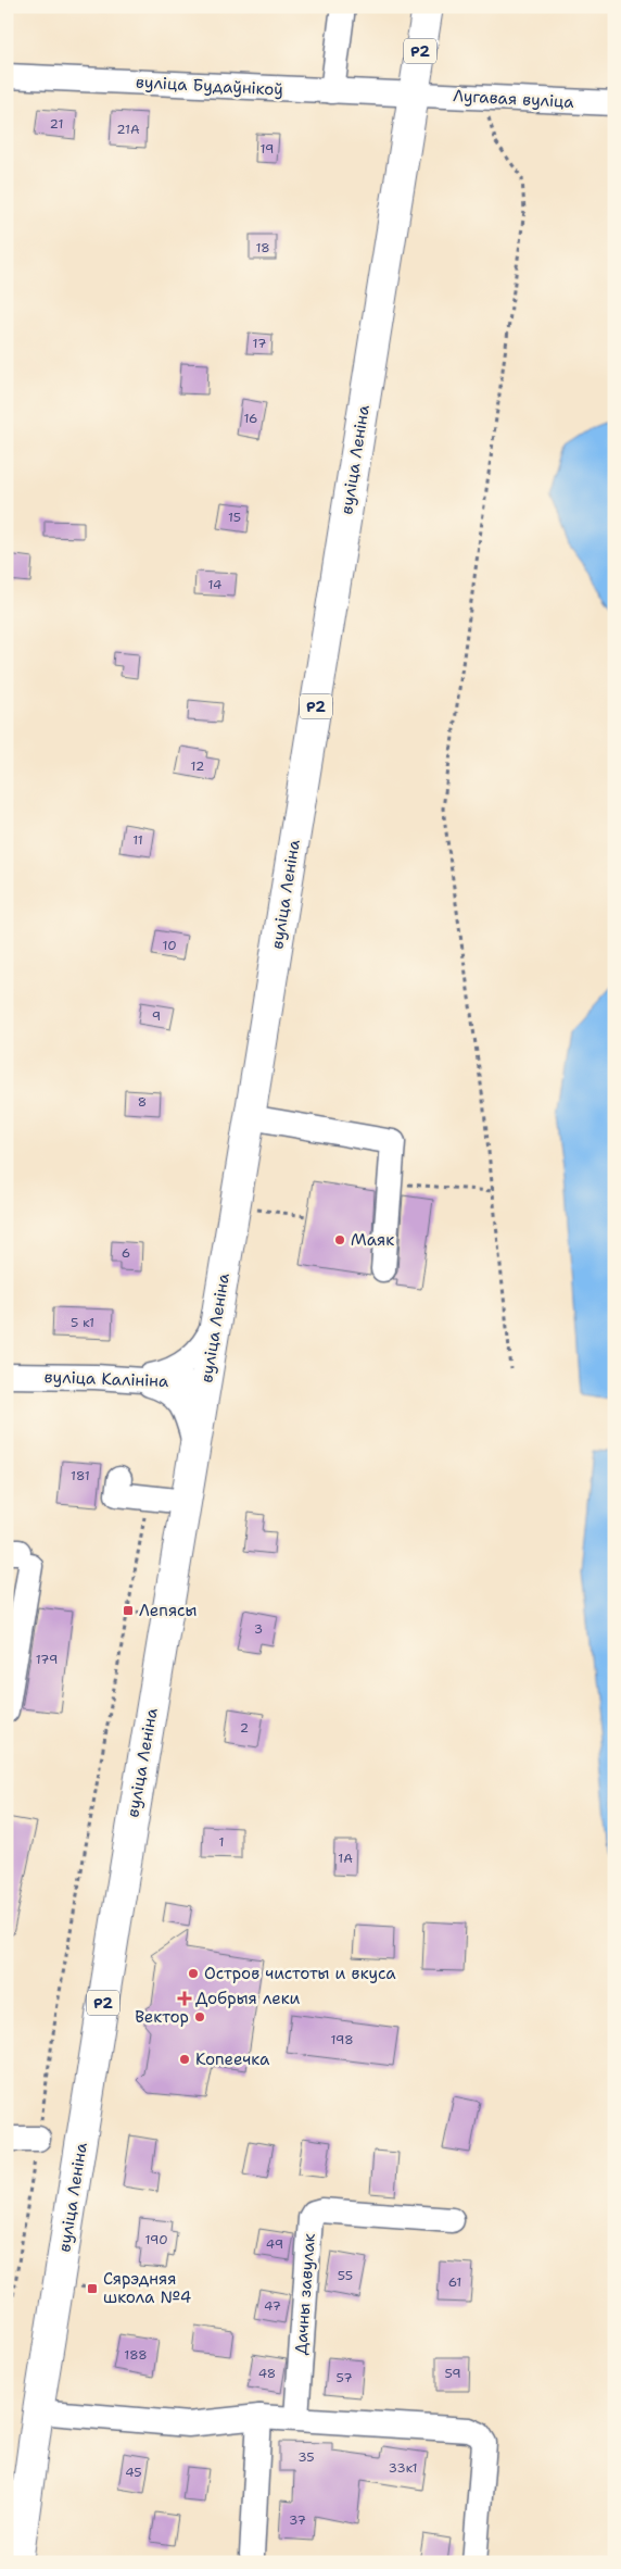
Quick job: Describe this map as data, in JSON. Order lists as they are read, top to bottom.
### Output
{
  "streets": {
    "main road": ["Р2", "вуліца Леніна"],
    "street": [
      "вуліца Будаўнікоў",
      "Лугавая вуліца",
      "вуліца Калініна",
      "Дачны завулак"
    ]
  },
  "crossings": [
    ["Р2", "вуліца Будаўнікоў"],
    ["Р2", "Лугавая вуліца"],
    ["Р2", "вуліца Леніна"],
    ["вуліца Будаўнікоў", "Лугавая вуліца"],
    ["вуліца Будаўнікоў", "вуліца Леніна"],
    ["Лугавая вуліца", "вуліца Леніна"],
    ["вуліца Леніна", "вуліца Калініна"]
  ],
  "places": {
    "other": [
      "Маяк",
      "Остров чистоты и вкуса",
      "Вектор",
      "Копеечка"
    ],
    "transit": ["Лепясы", "Сярэдняя школа №4"],
    "health": ["Добрыя леки"]
  },
  "house_numbers": [
    "21",
    "21А",
    "19",
    "18",
    "17",
    "16",
    "15",
    "14",
    "12",
    "11",
    "10",
    "9",
    "8",
    "6",
    "5 к1",
    "181",
    "3",
    "179",
    "2",
    "1",
    "1А",
    "198",
    "190",
    "49",
    "55",
    "61",
    "47",
    "188",
    "48",
    "59",
    "57",
    "35",
    "33к1",
    "45",
    "37"
  ]
}
